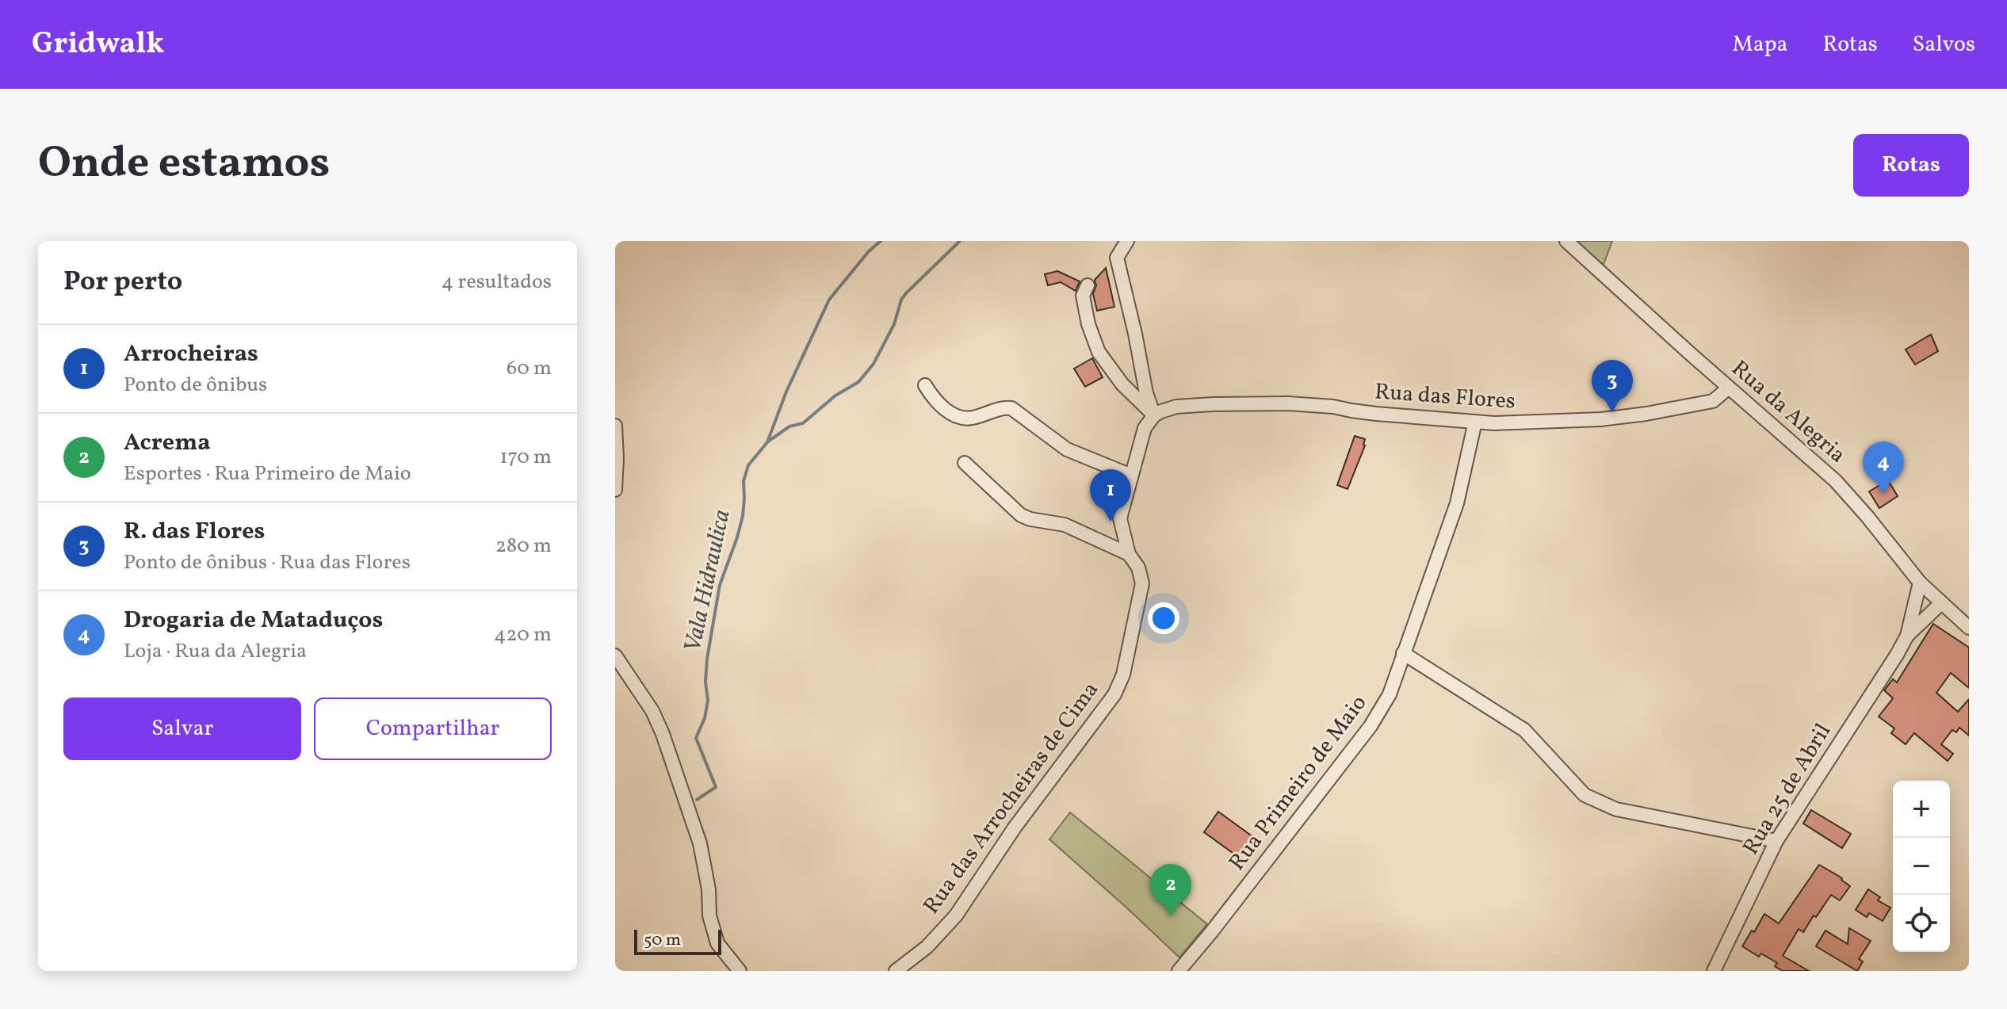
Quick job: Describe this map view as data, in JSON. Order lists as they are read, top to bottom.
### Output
{
  "streets": {
    "street": [
      "Rua das Flores",
      "Rua da Alegria",
      "Rua Primeiro de Maio",
      "Rua 25 de Abril",
      "Rua das Arrocheiras de Cima"
    ]
  },
  "crossings": [
    ["Rua das Flores", "Rua da Alegria"],
    ["Rua das Flores", "Rua Primeiro de Maio"],
    ["Rua das Flores", "Rua das Arrocheiras de Cima"],
    ["Rua da Alegria", "Rua 25 de Abril"]
  ],
  "water": ["Vala Hidraulica"],
  "scale_bar": "50 m",
  "page": {
    "header": "Gridwalk",
    "nav": ["Mapa", "Rotas", "Salvos"],
    "title": "Onde estamos",
    "buttons": [
      "Rotas",
      ["Salvar", "Compartilhar"]
    ],
    "heading": ["Por perto", "4 resultados"],
    "list": [
      {
        "mark": "1",
        "name": "Arrocheiras",
        "note": "Ponto de ônibus",
        "value": "60 m"
      },
      {
        "mark": "2",
        "name": "Acrema",
        "note": "Esportes · Rua Primeiro de Maio",
        "value": "170 m"
      },
      {
        "mark": "3",
        "name": "R. das Flores",
        "note": "Ponto de ônibus · Rua das Flores",
        "value": "280 m"
      },
      {
        "mark": "4",
        "name": "Drogaria de Mataduços",
        "note": "Loja · Rua da Alegria",
        "value": "420 m"
      }
    ],
    "pins": [
      "3",
      "4",
      "1",
      "2"
    ],
    "map_buttons": ["+", "−"],
    "scale": "50 m"
  }
}
